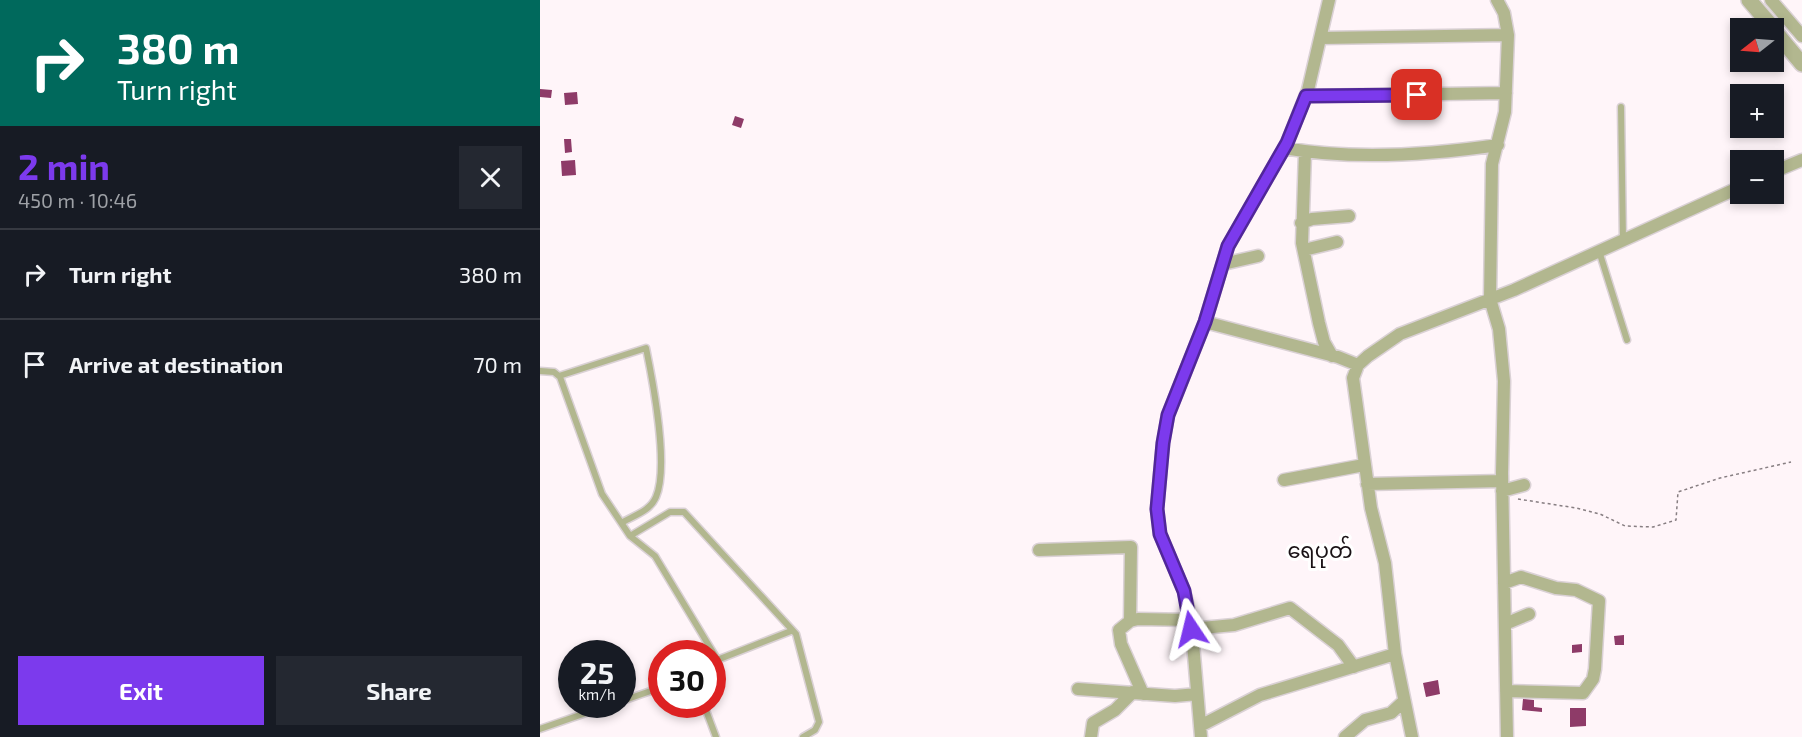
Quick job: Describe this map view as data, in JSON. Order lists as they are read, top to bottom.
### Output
{
  "districts": ["ရေပုတ်"],
  "north": "left",
  "page": {
    "turn": ["380 m", "Turn right"],
    "map_buttons": ["+", "−"],
    "heading": ["2 min", "450 m · 10:46"],
    "list": [
      {
        "name": "Turn right",
        "value": "380 m"
      },
      {
        "name": "Arrive at destination",
        "value": "70 m"
      }
    ],
    "speed": "25 km/h",
    "limit": "30",
    "buttons": ["Exit", "Share"]
  }
}
